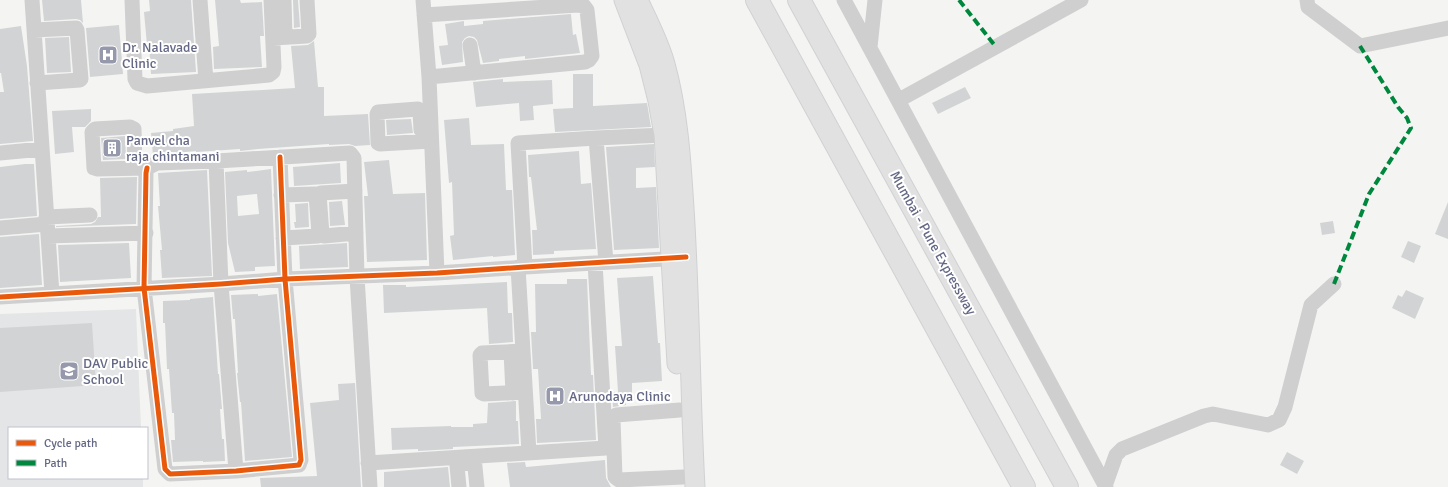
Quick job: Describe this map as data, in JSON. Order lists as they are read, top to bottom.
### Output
{
  "streets": {
    "highway": ["Mumbai - Pune Expressway"]
  },
  "places": {
    "hospital": ["Dr. Nalavade Clinic", "Arunodaya Clinic"],
    "building": ["Panvel cha raja chintamani"],
    "school or university": ["DAV Public School"]
  },
  "legend": ["Cycle path", "Path"]
}
